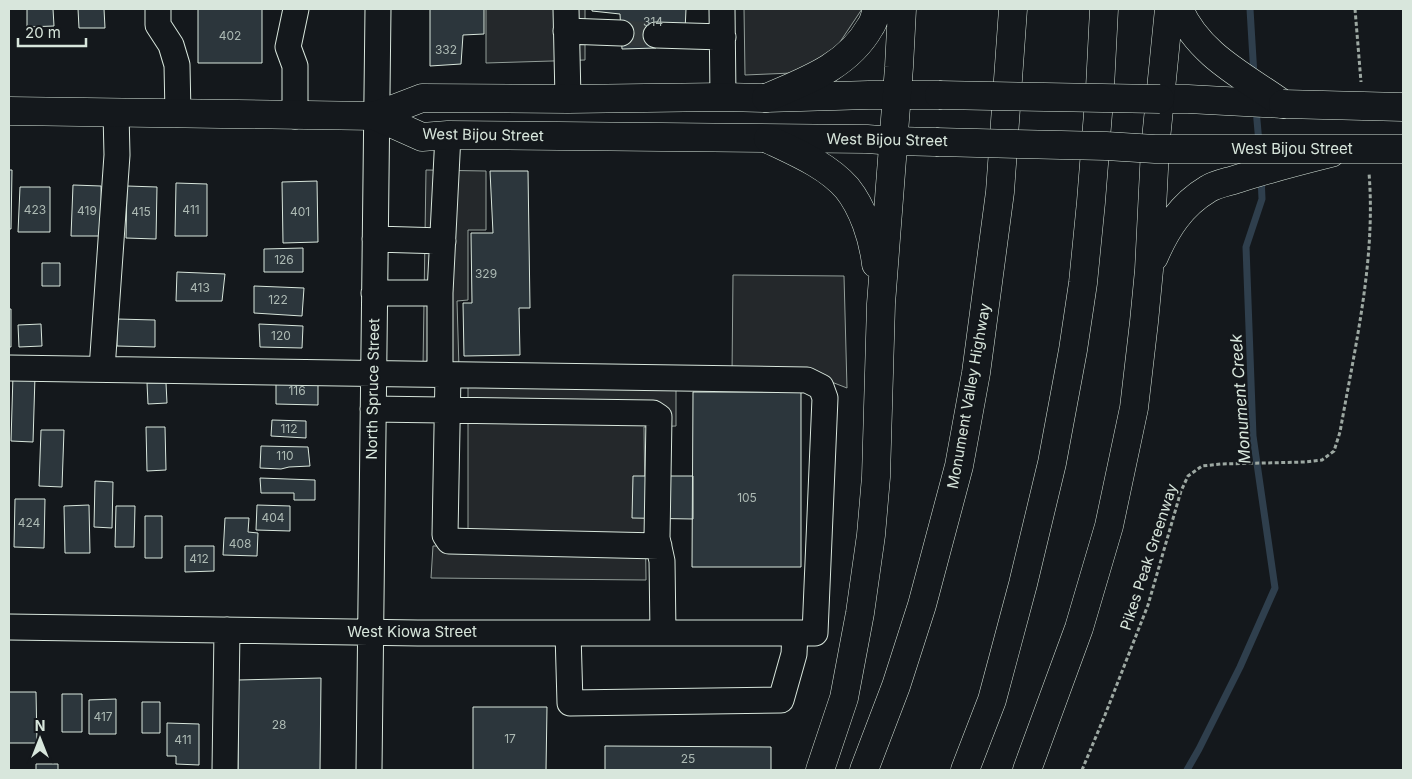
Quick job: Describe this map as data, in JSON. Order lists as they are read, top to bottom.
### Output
{
  "streets": {
    "main road": ["West Bijou Street", "Monument Valley Highway"],
    "street": ["North Spruce Street", "West Kiowa Street"],
    "path": ["Pikes Peak Greenway"]
  },
  "crossings": [
    ["West Bijou Street", "North Spruce Street"],
    ["North Spruce Street", "West Kiowa Street"]
  ],
  "water": ["Monument Creek"],
  "house_numbers": [
    "314",
    "402",
    "332",
    "423",
    "411",
    "419",
    "415",
    "401",
    "126",
    "329",
    "413",
    "122",
    "120",
    "116",
    "112",
    "110",
    "105",
    "404",
    "424",
    "408",
    "412",
    "417",
    "28",
    "17",
    "411",
    "25"
  ],
  "scale_bar": "20 m",
  "north": "top"
}
